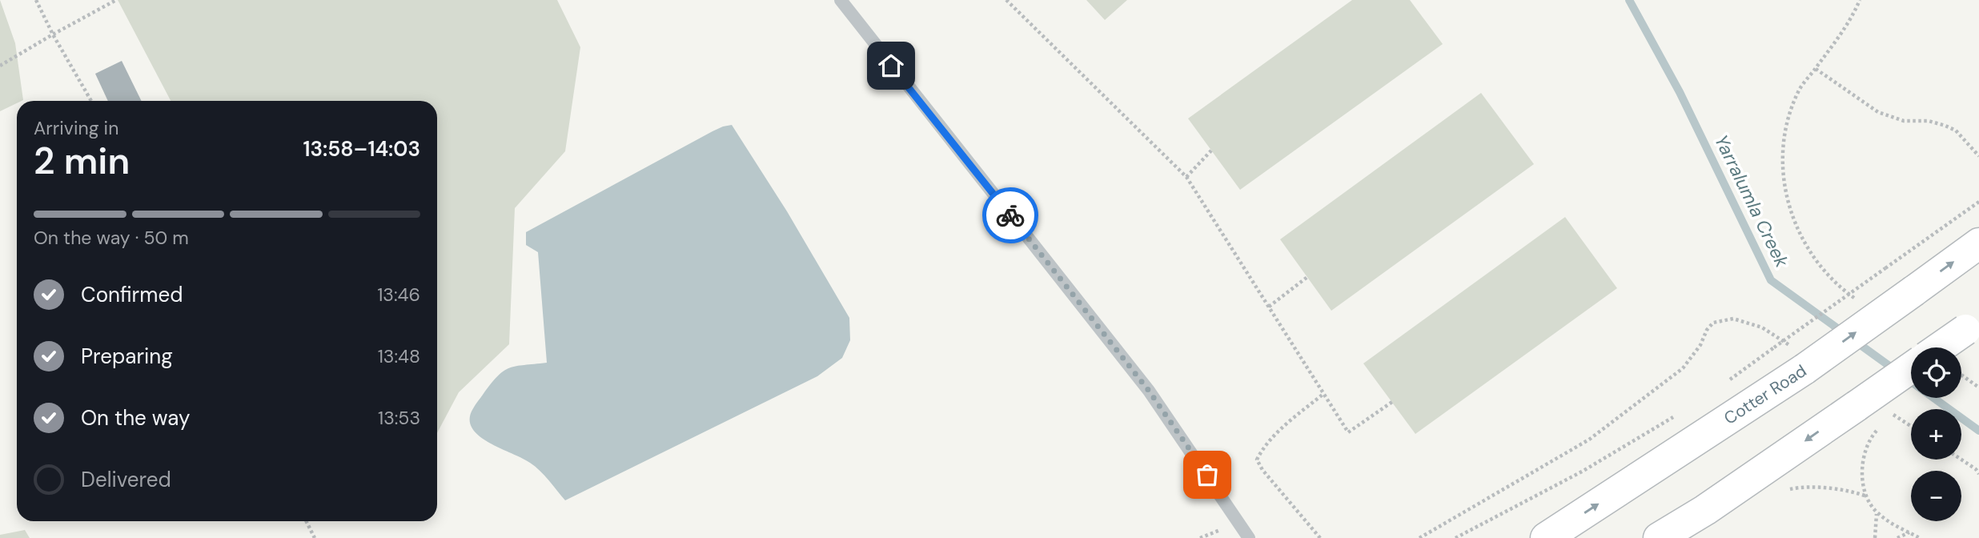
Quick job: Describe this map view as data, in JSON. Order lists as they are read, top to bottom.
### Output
{
  "streets": {
    "main road": ["Cotter Road"]
  },
  "water": ["Yarralumla Creek"],
  "page": {
    "heading": ["2 min", "Arriving in", "13:58–14:03"],
    "bar": "On the way · 50 m",
    "list": [
      ["Confirmed", "13:46"],
      ["Preparing", "13:48"],
      ["On the way", "13:53"],
      "Delivered"
    ],
    "map_buttons": ["+", "−"]
  }
}
